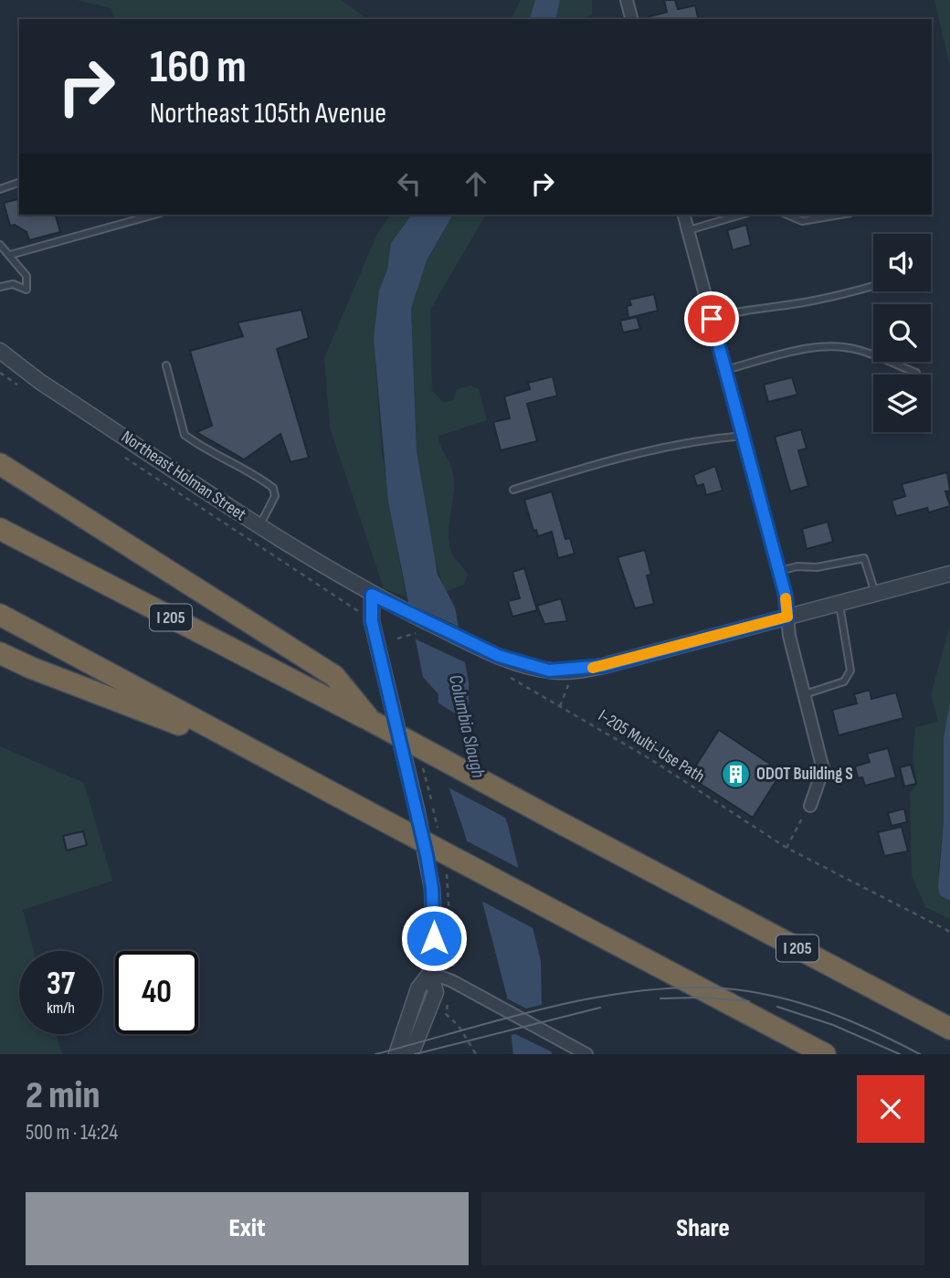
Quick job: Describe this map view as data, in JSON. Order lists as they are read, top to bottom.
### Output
{
  "streets": {
    "highway": ["I 205"],
    "street": ["Northeast Holman Street"],
    "path": ["I-205 Multi-Use Path"]
  },
  "water": ["Columbia Slough"],
  "places": {
    "building": ["ODOT Building S"]
  },
  "page": {
    "turn": ["160 m", "Northeast 105th Avenue"],
    "speed": "37 km/h",
    "limit": "40",
    "heading": ["2 min", "500 m · 14:24"],
    "buttons": ["Exit", "Share"]
  }
}
